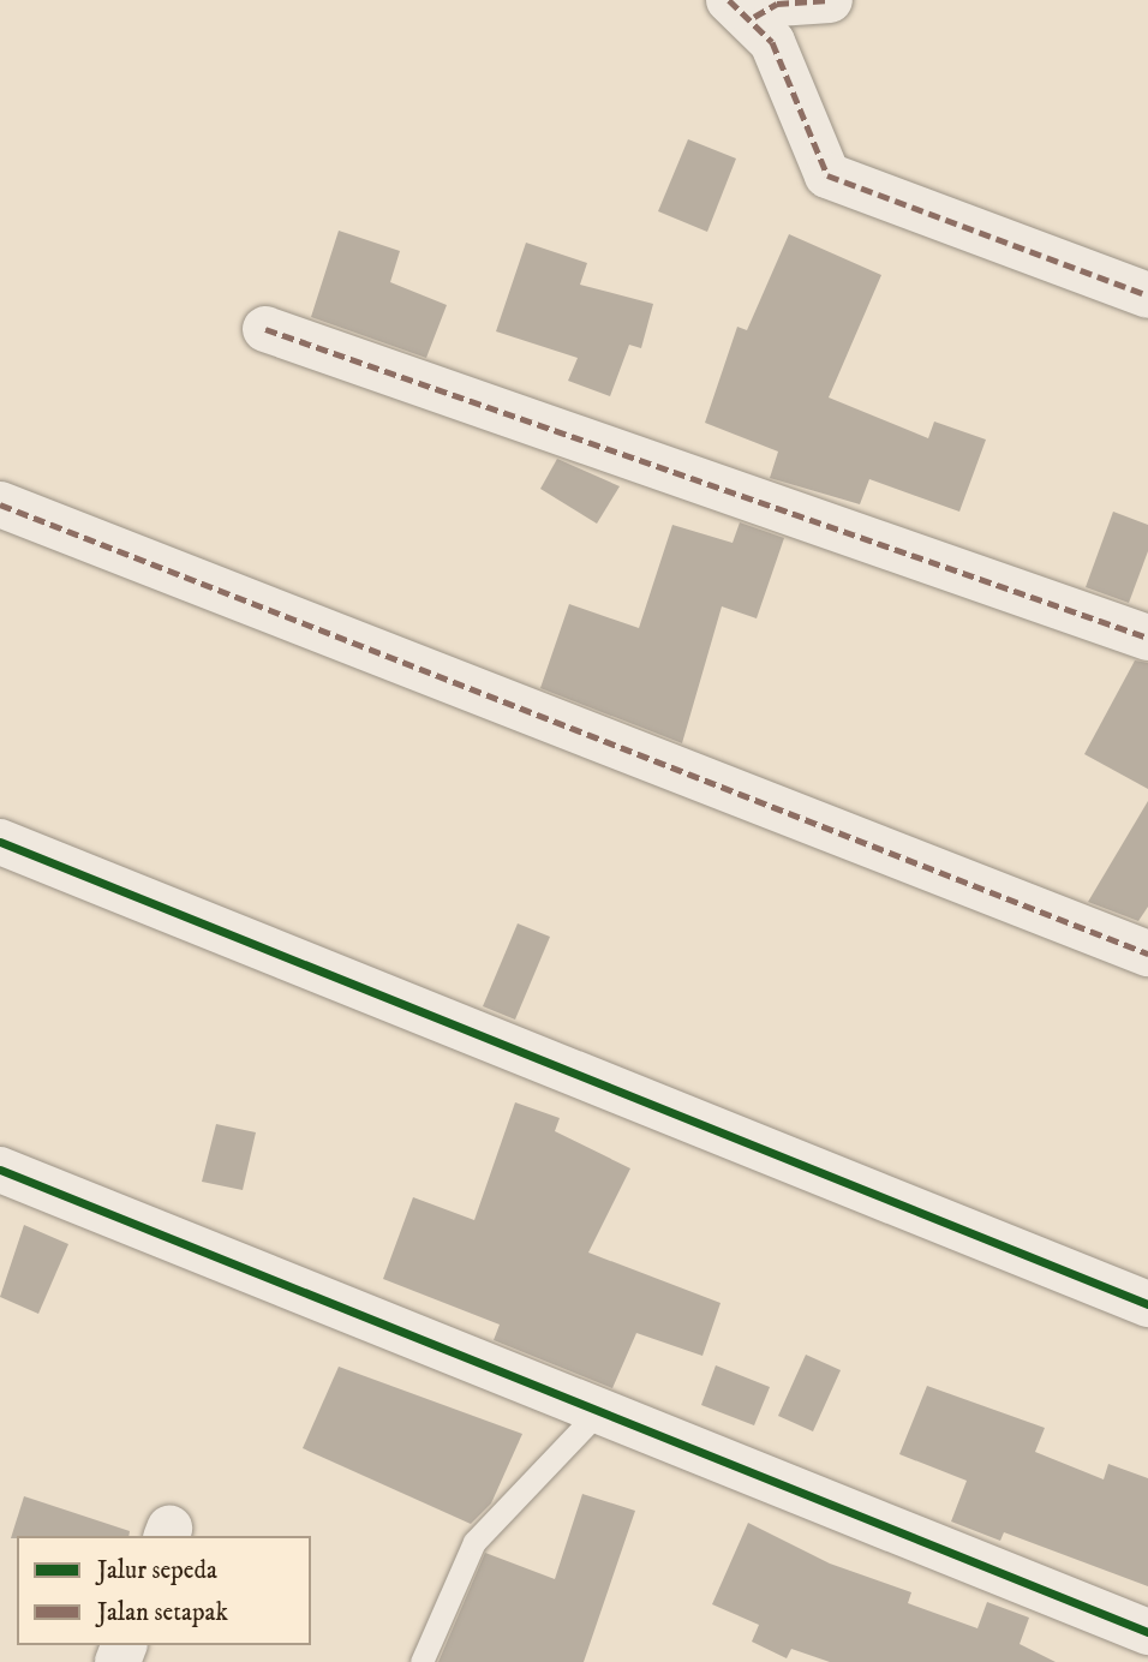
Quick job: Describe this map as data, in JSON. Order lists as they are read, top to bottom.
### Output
{
  "legend": ["Jalur sepeda", "Jalan setapak"]
}
